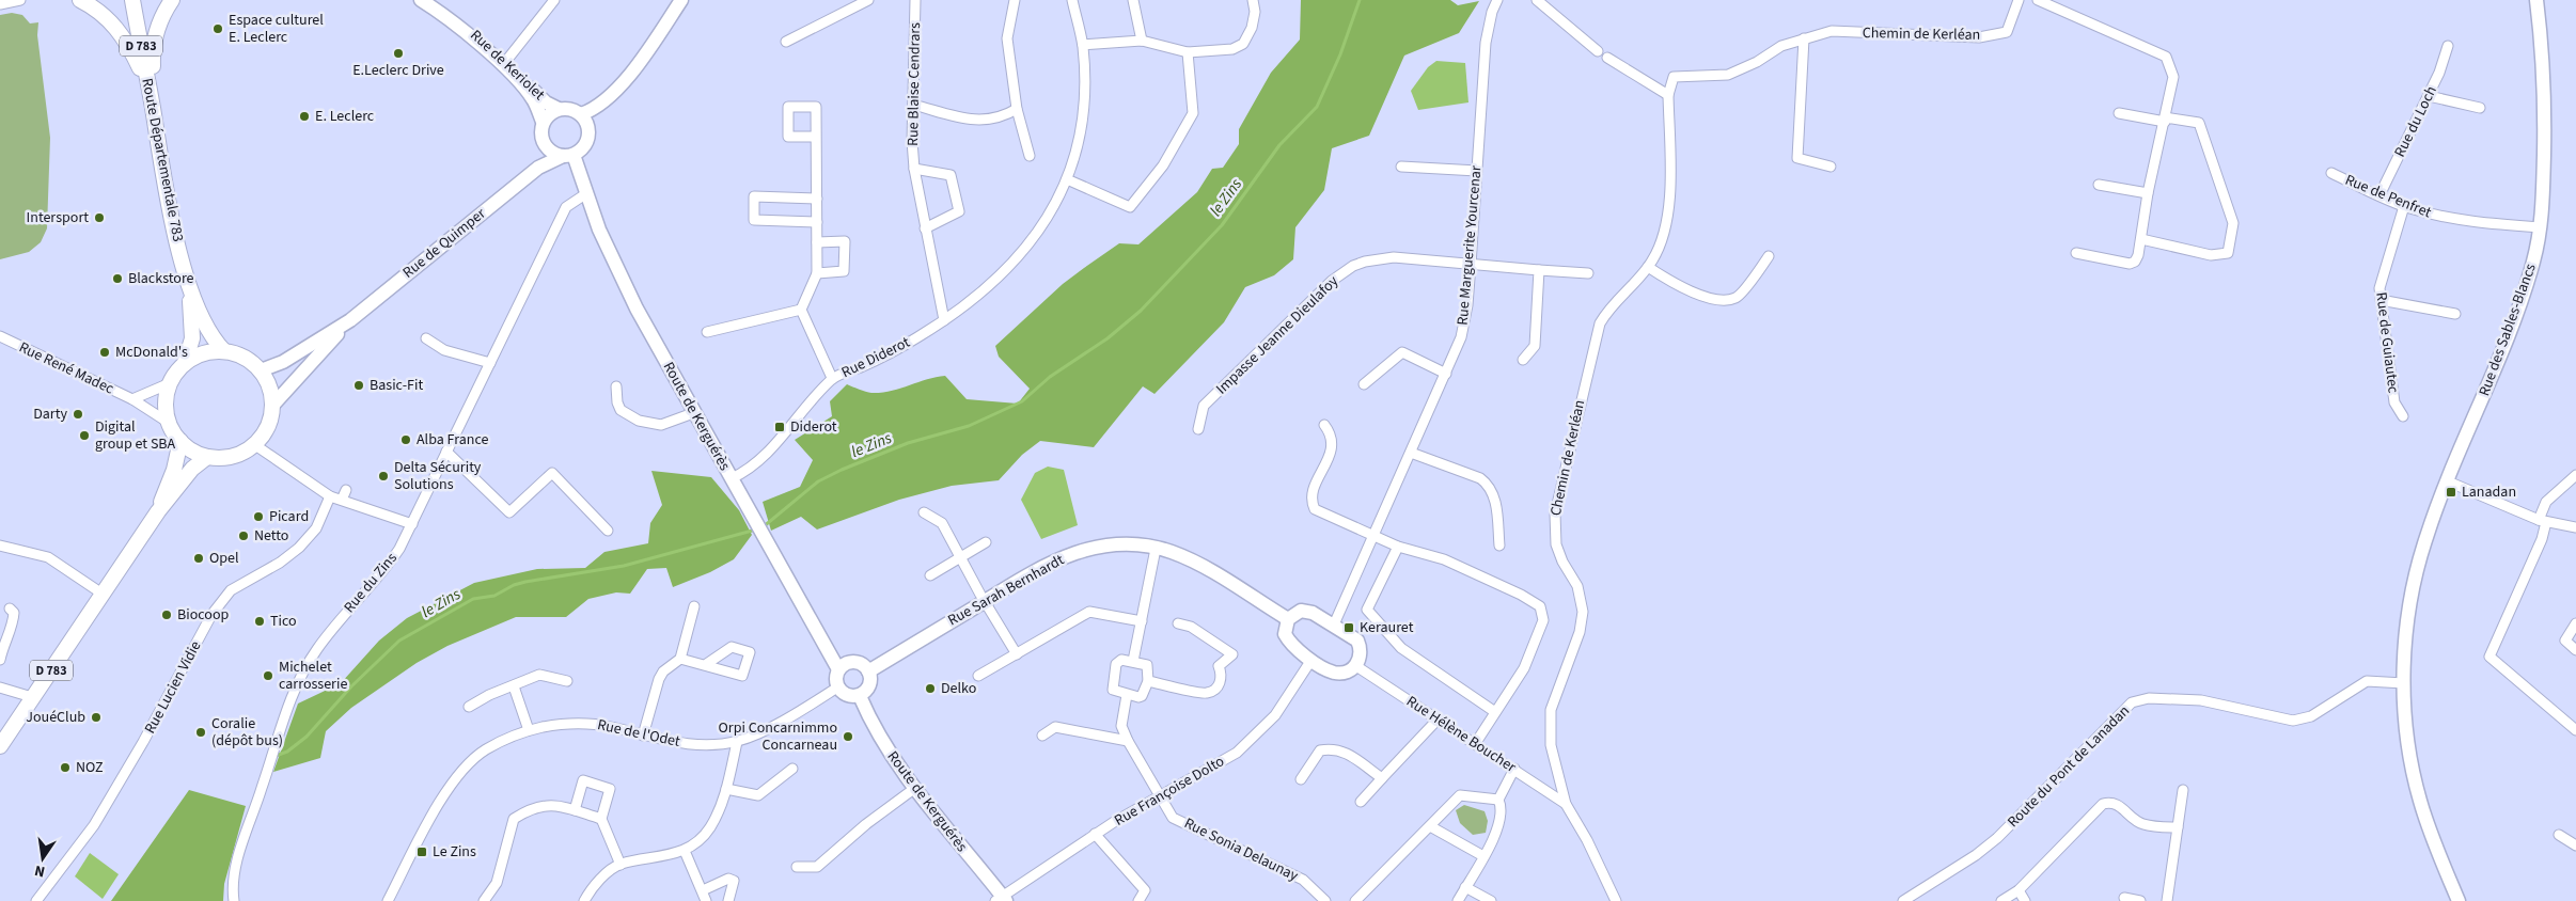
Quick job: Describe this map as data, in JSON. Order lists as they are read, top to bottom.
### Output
{
  "streets": {
    "main road": ["D 783", "Route Départementale 783"],
    "street": [
      "Chemin de Kerléan",
      "Rue de Keriolet",
      "Rue Blaise Cendrars",
      "Rue du Loch",
      "Rue de Penfret",
      "Rue de Quimper",
      "Rue Marguerite Yourcenar",
      "Rue des Sables-Blancs",
      "Impasse Jeanne Dieulafoy",
      "Rue de Guiautec",
      "Rue Diderot",
      "Rue René Madec",
      "Route de Kerguérès",
      "Rue du Zins",
      "Rue Sarah Bernhardt",
      "Rue Lucien Vidie",
      "Rue de l'Odet",
      "Rue Hélène Boucher",
      "Route du Pont de Lanadan",
      "Rue Françoise Dolto",
      "Rue Sonia Delaunay"
    ]
  },
  "crossings": [
    ["Chemin de Kerléan", "Rue Hélène Boucher"],
    ["D 783", "Route Départementale 783"],
    ["D 783", "Rue de Quimper"],
    ["D 783", "Rue René Madec"],
    ["Rue de Keriolet", "Rue de Quimper"],
    ["Rue de Keriolet", "Route de Kerguérès"],
    ["Rue Blaise Cendrars", "Rue Diderot"],
    ["Rue du Loch", "Rue de Penfret"],
    ["Route Départementale 783", "Rue de Quimper"],
    ["Route Départementale 783", "Rue René Madec"],
    ["Rue de Penfret", "Rue des Sables-Blancs"],
    ["Rue de Penfret", "Rue de Guiautec"],
    ["Rue de Quimper", "Rue René Madec"],
    ["Rue de Quimper", "Route de Kerguérès"],
    ["Rue Marguerite Yourcenar", "Impasse Jeanne Dieulafoy"],
    ["Rue des Sables-Blancs", "Route du Pont de Lanadan"],
    ["Rue Diderot", "Route de Kerguérès"],
    ["Route de Kerguérès", "Rue du Zins"],
    ["Route de Kerguérès", "Rue Sarah Bernhardt"],
    ["Route de Kerguérès", "Rue de l'Odet"],
    ["Route de Kerguérès", "Rue Françoise Dolto"],
    ["Rue Sarah Bernhardt", "Rue de l'Odet"],
    ["Rue Françoise Dolto", "Rue Sonia Delaunay"]
  ],
  "water": ["le Zins"],
  "places": {
    "other": [
      "Espace culturel E. Leclerc",
      "E.Leclerc Drive",
      "E. Leclerc",
      "Intersport",
      "Blackstore",
      "McDonald's",
      "Basic-Fit",
      "Darty",
      "Digital group et SBA",
      "Alba France",
      "Delta Sécurity Solutions",
      "Picard",
      "Netto",
      "Opel",
      "Biocoop",
      "Tico",
      "Michelet carrosserie",
      "Delko",
      "JouéClub",
      "Coralie (dépôt bus)",
      "Orpi Concarnimmo Concarneau",
      "NOZ"
    ],
    "transit": [
      "Diderot",
      "Lanadan",
      "Kerauret",
      "Le Zins"
    ]
  },
  "north": "bottom"
}
